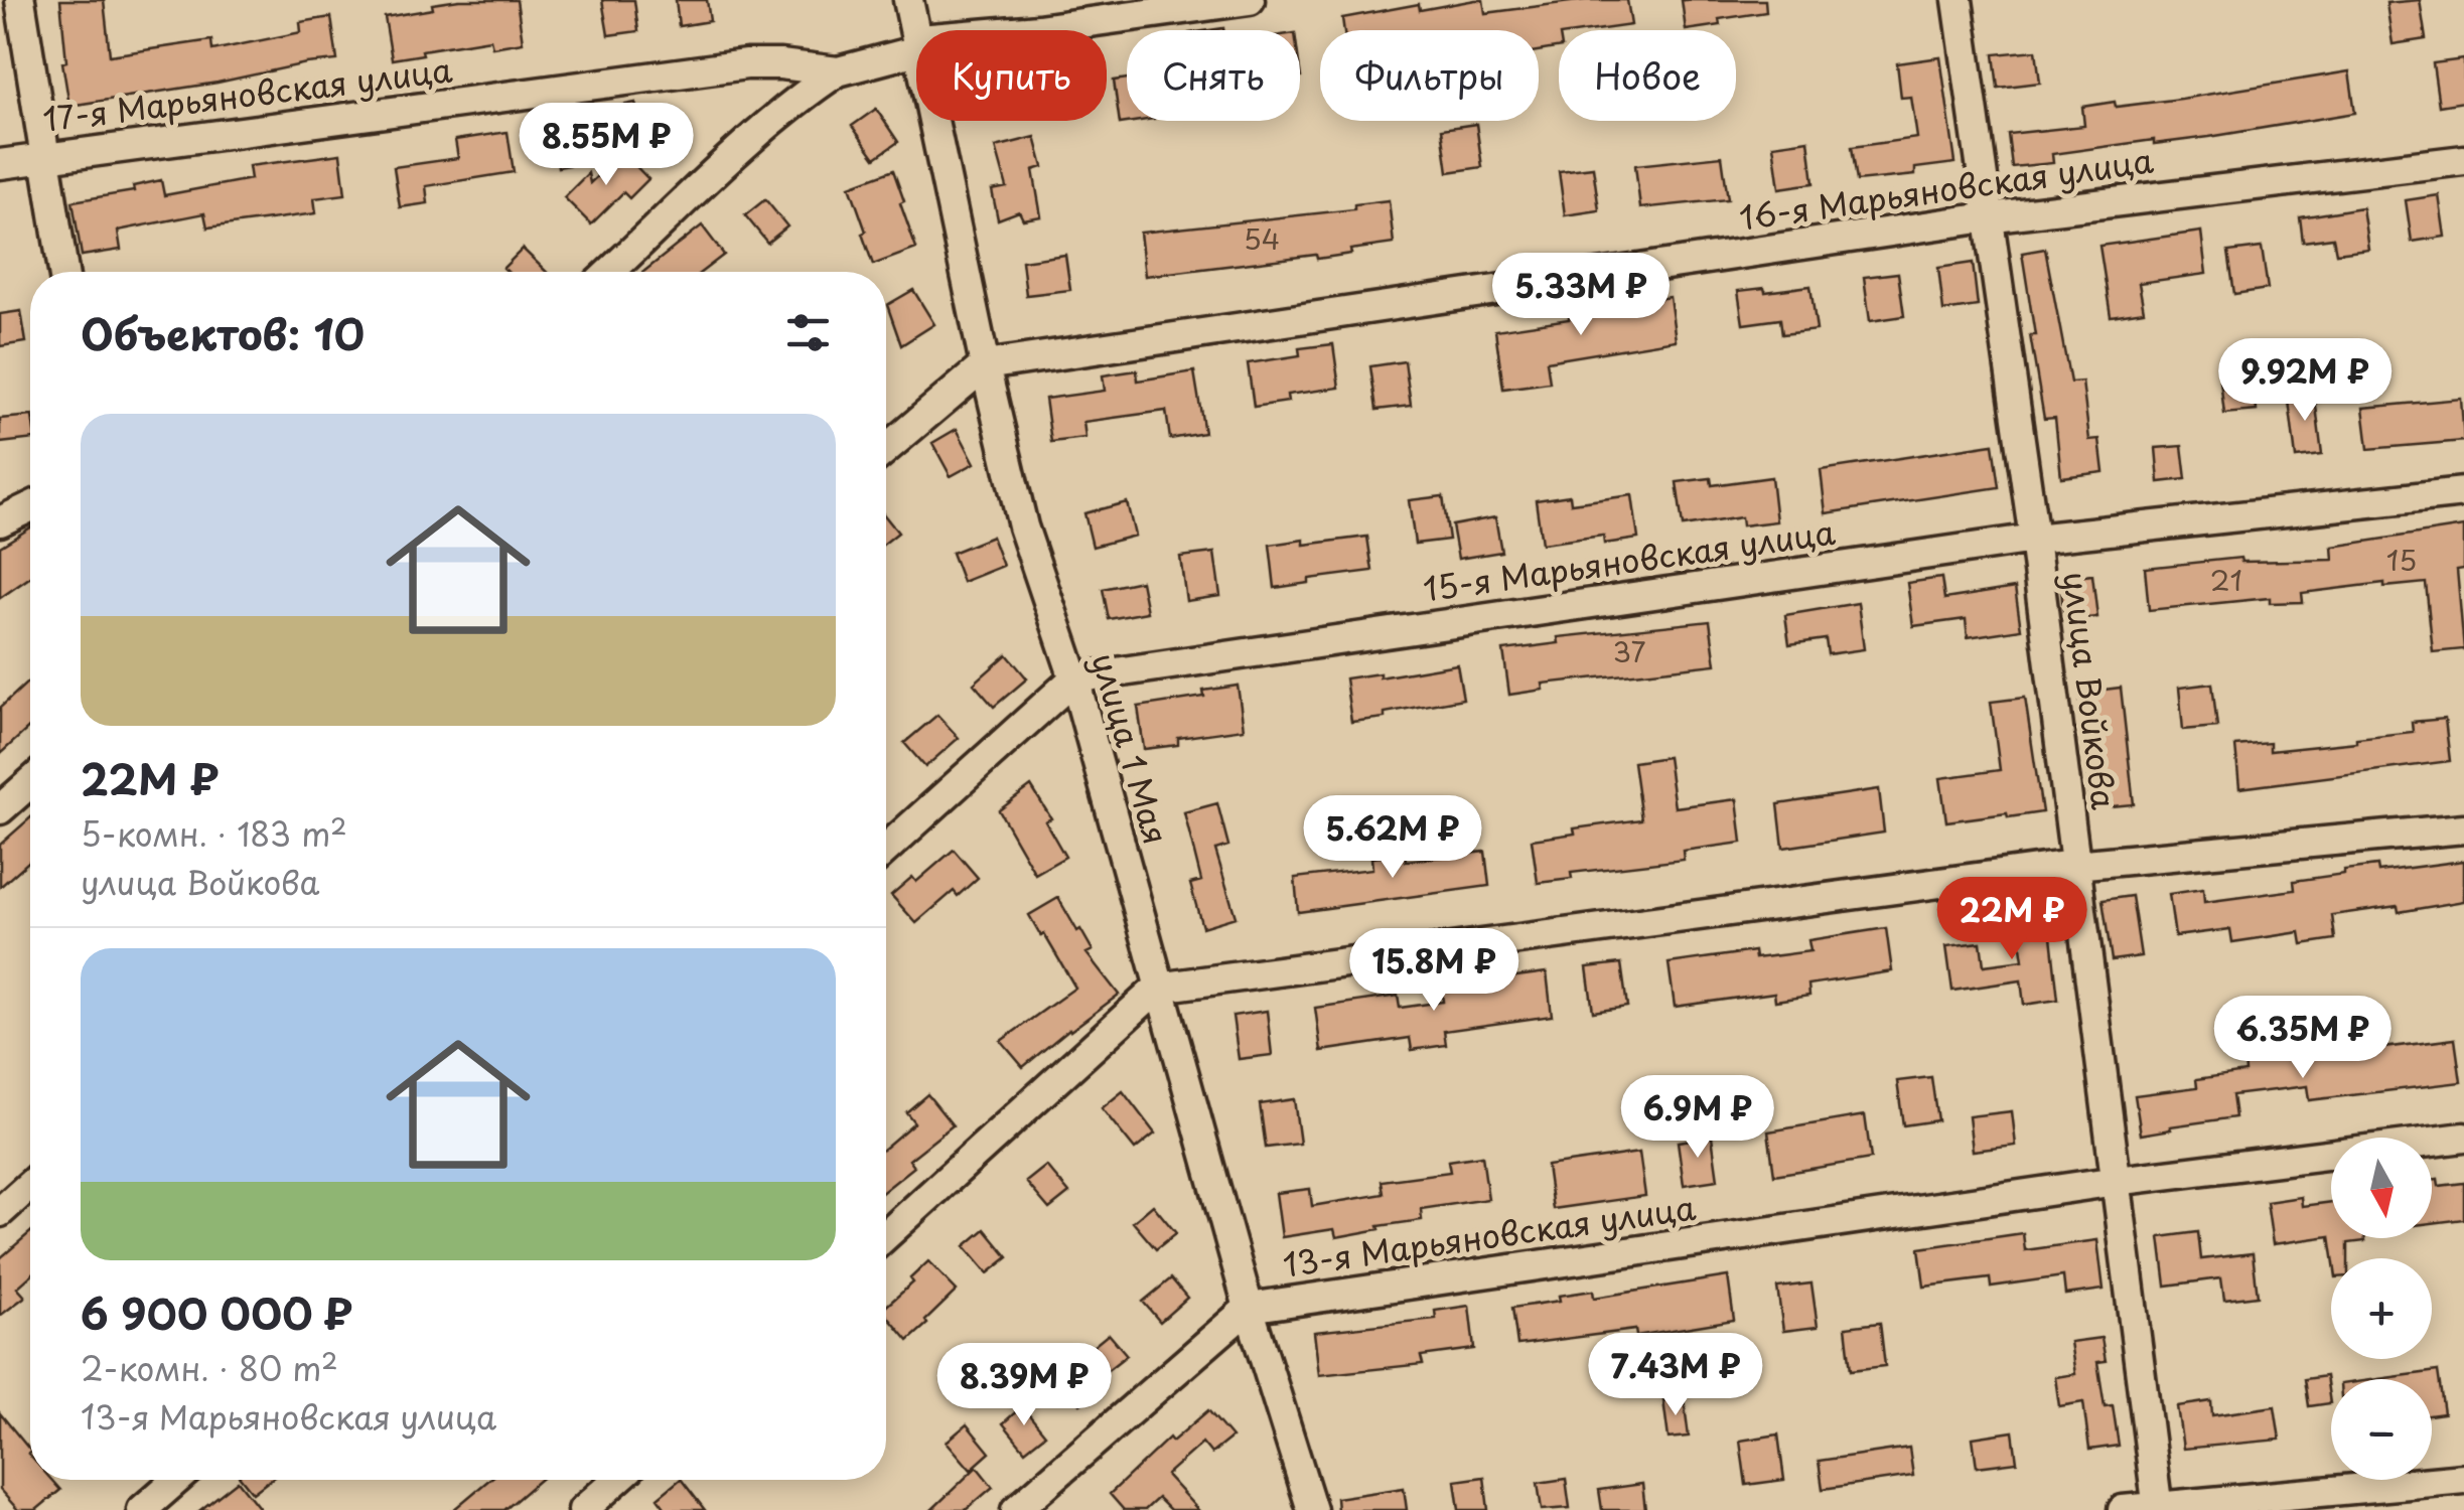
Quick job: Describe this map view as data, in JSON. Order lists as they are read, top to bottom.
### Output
{
  "streets": {
    "street": [
      "17-я Марьяновская улица",
      "16-я Марьяновская улица",
      "15-я Марьяновская улица",
      "улица Войкова",
      "улица 1 Мая",
      "13-я Марьяновская улица"
    ]
  },
  "crossings": [
    ["16-я Марьяновская улица", "улица Войкова"],
    ["16-я Марьяновская улица", "улица 1 Мая"],
    ["15-я Марьяновская улица", "улица Войкова"],
    ["15-я Марьяновская улица", "улица 1 Мая"],
    ["улица Войкова", "13-я Марьяновская улица"],
    ["улица 1 Мая", "13-я Марьяновская улица"]
  ],
  "house_numbers": [
    "54",
    "15",
    "21",
    "37"
  ],
  "north": "bottom",
  "page": {
    "chip": [
      "Купить",
      "Снять",
      "Фильтры",
      "Новое"
    ],
    "price": [
      "8.55M ₽",
      "5.33M ₽",
      "9.92M ₽",
      "5.62M ₽",
      "22M ₽",
      "15.8M ₽",
      "6.35M ₽",
      "6.9M ₽",
      "7.43M ₽",
      "8.39M ₽"
    ],
    "heading": "Объектов: 10",
    "list": [
      {
        "name": "22M ₽",
        "note": "5-комн. · 183 m² · улица Войкова"
      },
      {
        "name": "6 900 000 ₽",
        "note": "2-комн. · 80 m² · 13-я Марьяновская улица"
      }
    ],
    "map_buttons": ["+", "−"]
  }
}
